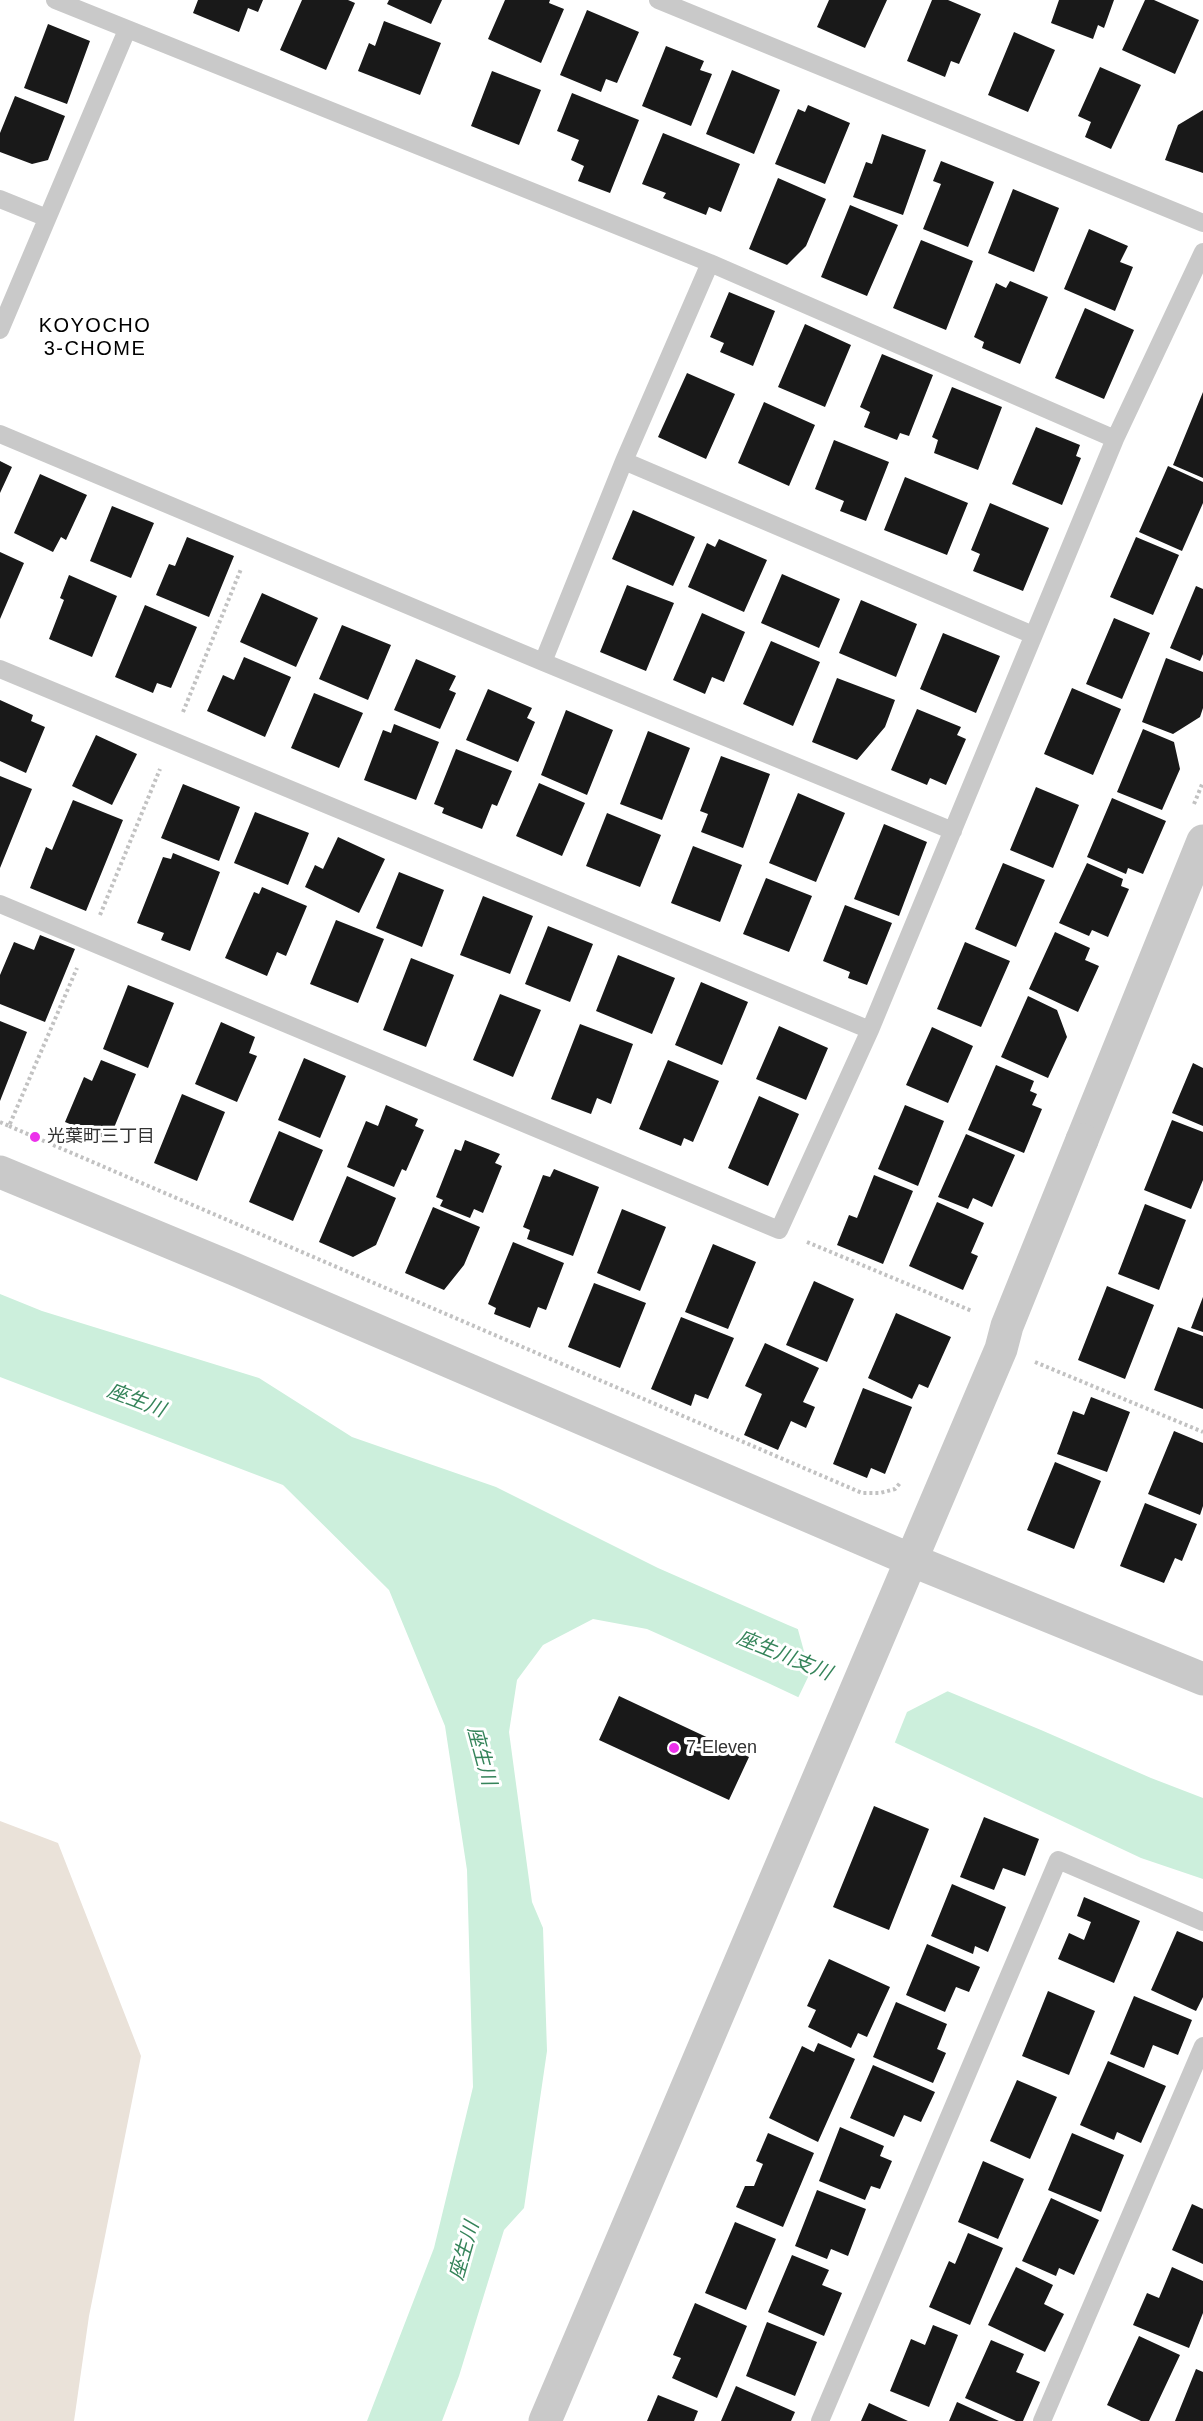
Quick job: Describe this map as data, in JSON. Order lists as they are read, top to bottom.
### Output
{
  "districts": ["KOYOCHO 3-CHOME"],
  "water": ["座生川", "座生川支川"],
  "places": ["光葉町三丁目", "7-Eleven"]
}
